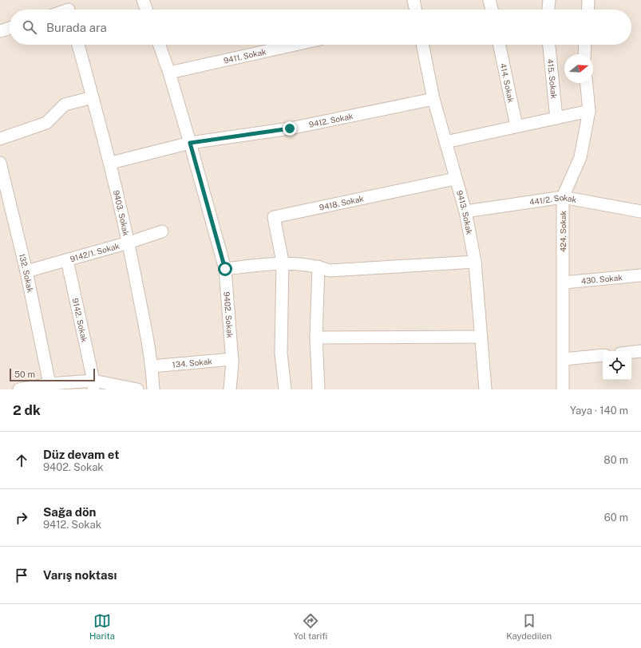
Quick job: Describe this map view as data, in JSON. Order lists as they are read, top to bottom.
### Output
{
  "streets": {
    "street": [
      "9411. Sokak",
      "415. Sokak",
      "414. Sokak",
      "9412. Sokak",
      "441/2. Sokak",
      "9418. Sokak",
      "9413. Sokak",
      "9403. Sokak",
      "424. Sokak",
      "9142/1. Sokak",
      "132. Sokak",
      "430. Sokak",
      "9402. Sokak",
      "9142. Sokak",
      "134. Sokak"
    ]
  },
  "crossings": [
    ["9411. Sokak", "9402. Sokak"],
    ["9412. Sokak", "9413. Sokak"],
    ["9412. Sokak", "9403. Sokak"],
    ["9412. Sokak", "9402. Sokak"],
    ["441/2. Sokak", "9413. Sokak"],
    ["441/2. Sokak", "424. Sokak"],
    ["9418. Sokak", "9413. Sokak"],
    ["9403. Sokak", "9142/1. Sokak"],
    ["9403. Sokak", "134. Sokak"],
    ["424. Sokak", "430. Sokak"],
    ["9142/1. Sokak", "132. Sokak"],
    ["9142/1. Sokak", "9142. Sokak"],
    ["9402. Sokak", "134. Sokak"]
  ],
  "scale_bar": "50 m",
  "north": "right",
  "page": {
    "search": "Burada ara",
    "scale": "50 m",
    "heading": ["2 dk", "Yaya · 140 m"],
    "list": [
      ["Düz devam et", "9402. Sokak", "80 m"],
      ["Sağa dön", "9412. Sokak", "60 m"],
      "Varış noktası"
    ],
    "nav": ["Harita", "Yol tarifi", "Kaydedilen"]
  }
}
